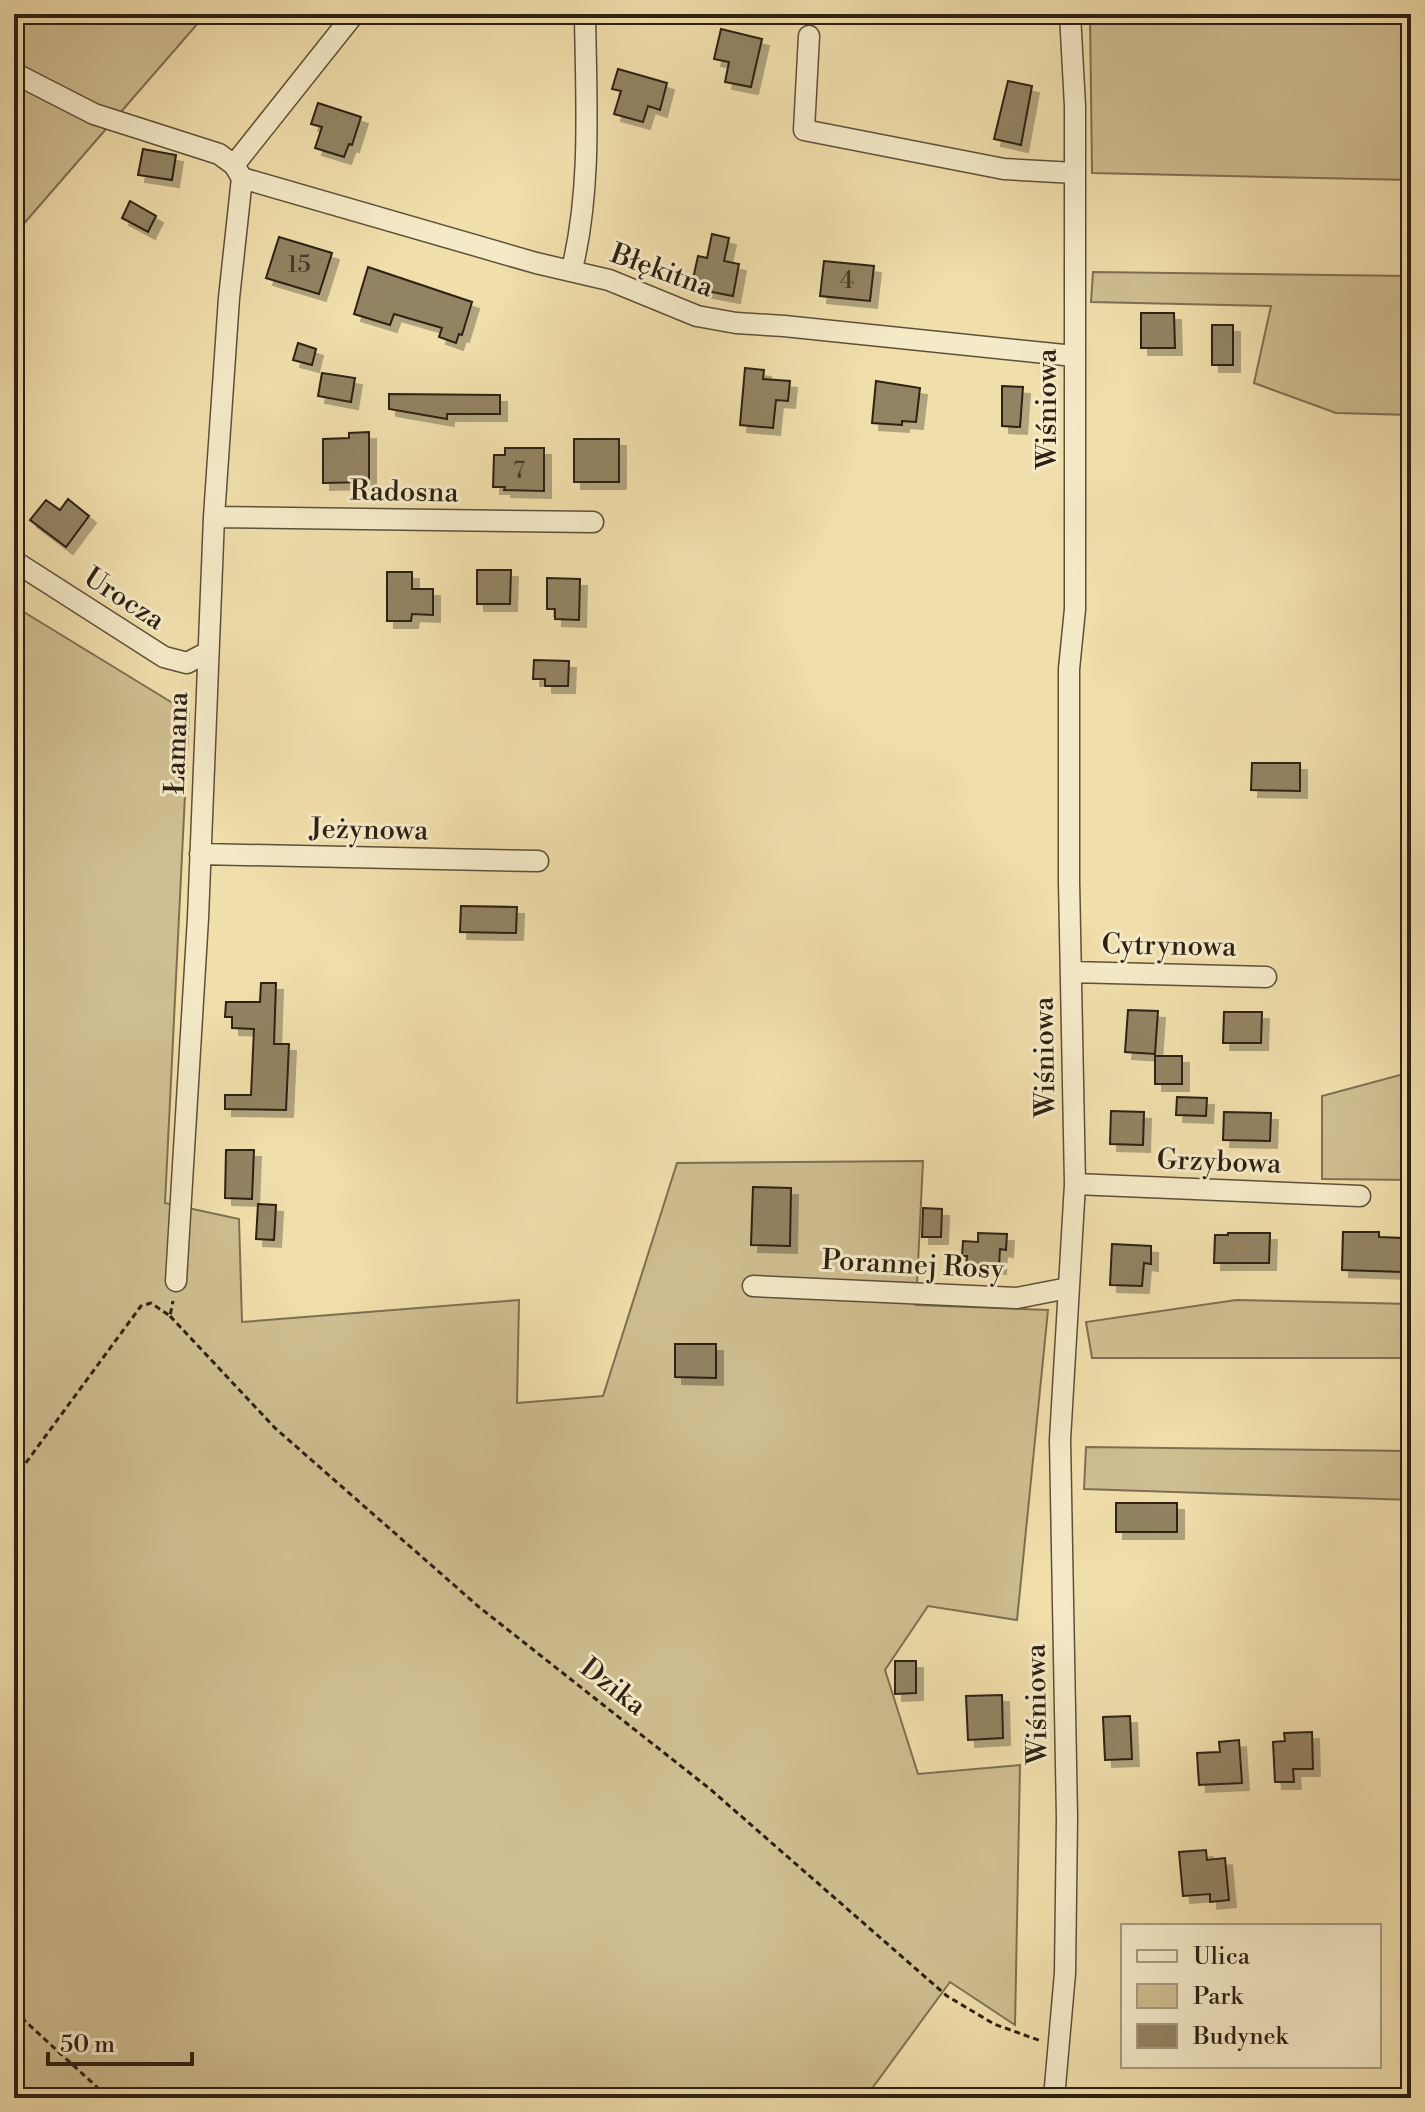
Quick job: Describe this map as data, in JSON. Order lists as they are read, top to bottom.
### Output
{
  "streets": {
    "street": [
      "Błękitna",
      "Wiśniowa",
      "Radosna",
      "Urocza",
      "Łamana",
      "Jeżynowa",
      "Cytrynowa",
      "Grzybowa",
      "Porannej Rosy"
    ],
    "path": ["Dzika"]
  },
  "crossings": [
    ["Błękitna", "Wiśniowa"],
    ["Błękitna", "Łamana"],
    ["Wiśniowa", "Cytrynowa"],
    ["Wiśniowa", "Grzybowa"],
    ["Wiśniowa", "Porannej Rosy"],
    ["Wiśniowa", "Dzika"],
    ["Radosna", "Łamana"],
    ["Urocza", "Łamana"],
    ["Łamana", "Jeżynowa"]
  ],
  "house_numbers": ["15", "4", "7"],
  "legend": ["Ulica", "Park", "Budynek"],
  "scale_bar": "50 m"
}
